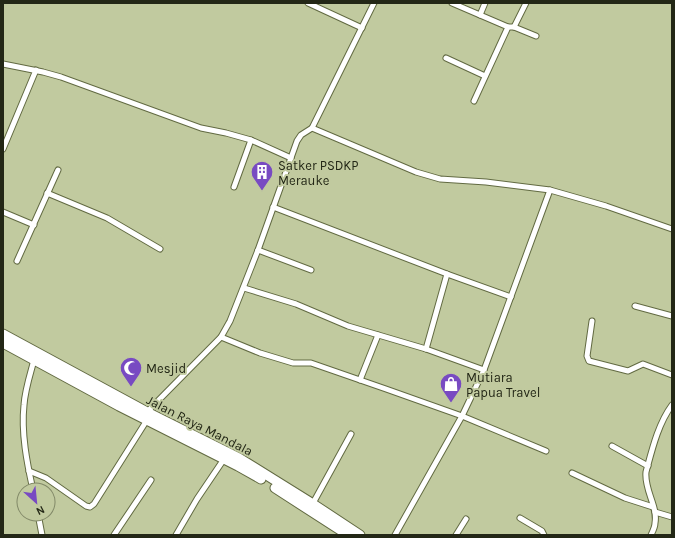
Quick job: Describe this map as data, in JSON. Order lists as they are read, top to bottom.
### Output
{
  "streets": {
    "highway": ["Jalan Raya Mandala"]
  },
  "places": {
    "building": ["Satker PSDKP Merauke"],
    "mosque": ["Mesjid"],
    "shop": ["Mutiara Papua Travel"]
  },
  "north": "bottom right"
}
